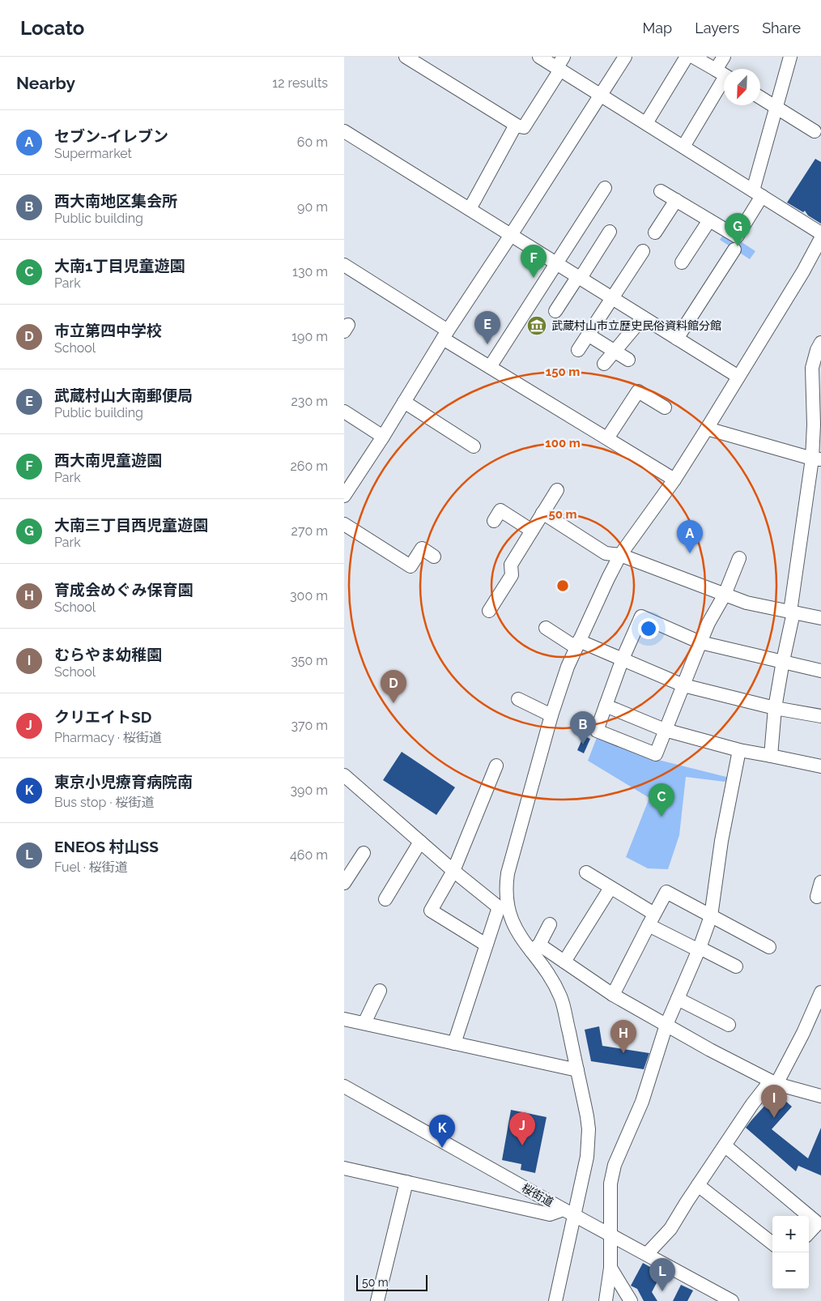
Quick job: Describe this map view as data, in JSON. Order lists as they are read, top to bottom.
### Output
{
  "streets": {
    "street": ["桜街道"]
  },
  "places": {
    "museum": ["武蔵村山市立歴史民俗資料館分館"]
  },
  "scale_bar": "50 m",
  "north": "bottom left",
  "page": {
    "header": "Locato",
    "nav": ["Map", "Layers", "Share"],
    "heading": ["Nearby", "12 results"],
    "list": [
      {
        "mark": "A",
        "name": "セブン-イレブン",
        "note": "Supermarket",
        "value": "60 m"
      },
      {
        "mark": "B",
        "name": "西大南地区集会所",
        "note": "Public building",
        "value": "90 m"
      },
      {
        "mark": "C",
        "name": "大南1丁目児童遊園",
        "note": "Park",
        "value": "130 m"
      },
      {
        "mark": "D",
        "name": "市立第四中学校",
        "note": "School",
        "value": "190 m"
      },
      {
        "mark": "E",
        "name": "武蔵村山大南郵便局",
        "note": "Public building",
        "value": "230 m"
      },
      {
        "mark": "F",
        "name": "西大南児童遊園",
        "note": "Park",
        "value": "260 m"
      },
      {
        "mark": "G",
        "name": "大南三丁目西児童遊園",
        "note": "Park",
        "value": "270 m"
      },
      {
        "mark": "H",
        "name": "育成会めぐみ保育園",
        "note": "School",
        "value": "300 m"
      },
      {
        "mark": "I",
        "name": "むらやま幼稚園",
        "note": "School",
        "value": "350 m"
      },
      {
        "mark": "J",
        "name": "クリエイトSD",
        "note": "Pharmacy · 桜街道",
        "value": "370 m"
      },
      {
        "mark": "K",
        "name": "東京小児療育病院南",
        "note": "Bus stop · 桜街道",
        "value": "390 m"
      },
      {
        "mark": "L",
        "name": "ENEOS 村山SS",
        "note": "Fuel · 桜街道",
        "value": "460 m"
      }
    ],
    "pins": [
      "G",
      "F",
      "E",
      "A",
      "D",
      "B",
      "C",
      "H",
      "I",
      "J",
      "K",
      "L"
    ],
    "map_buttons": ["+", "−"],
    "scale": "50 m"
  },
  "rings": ["150 m", "100 m", "50 m"]
}
